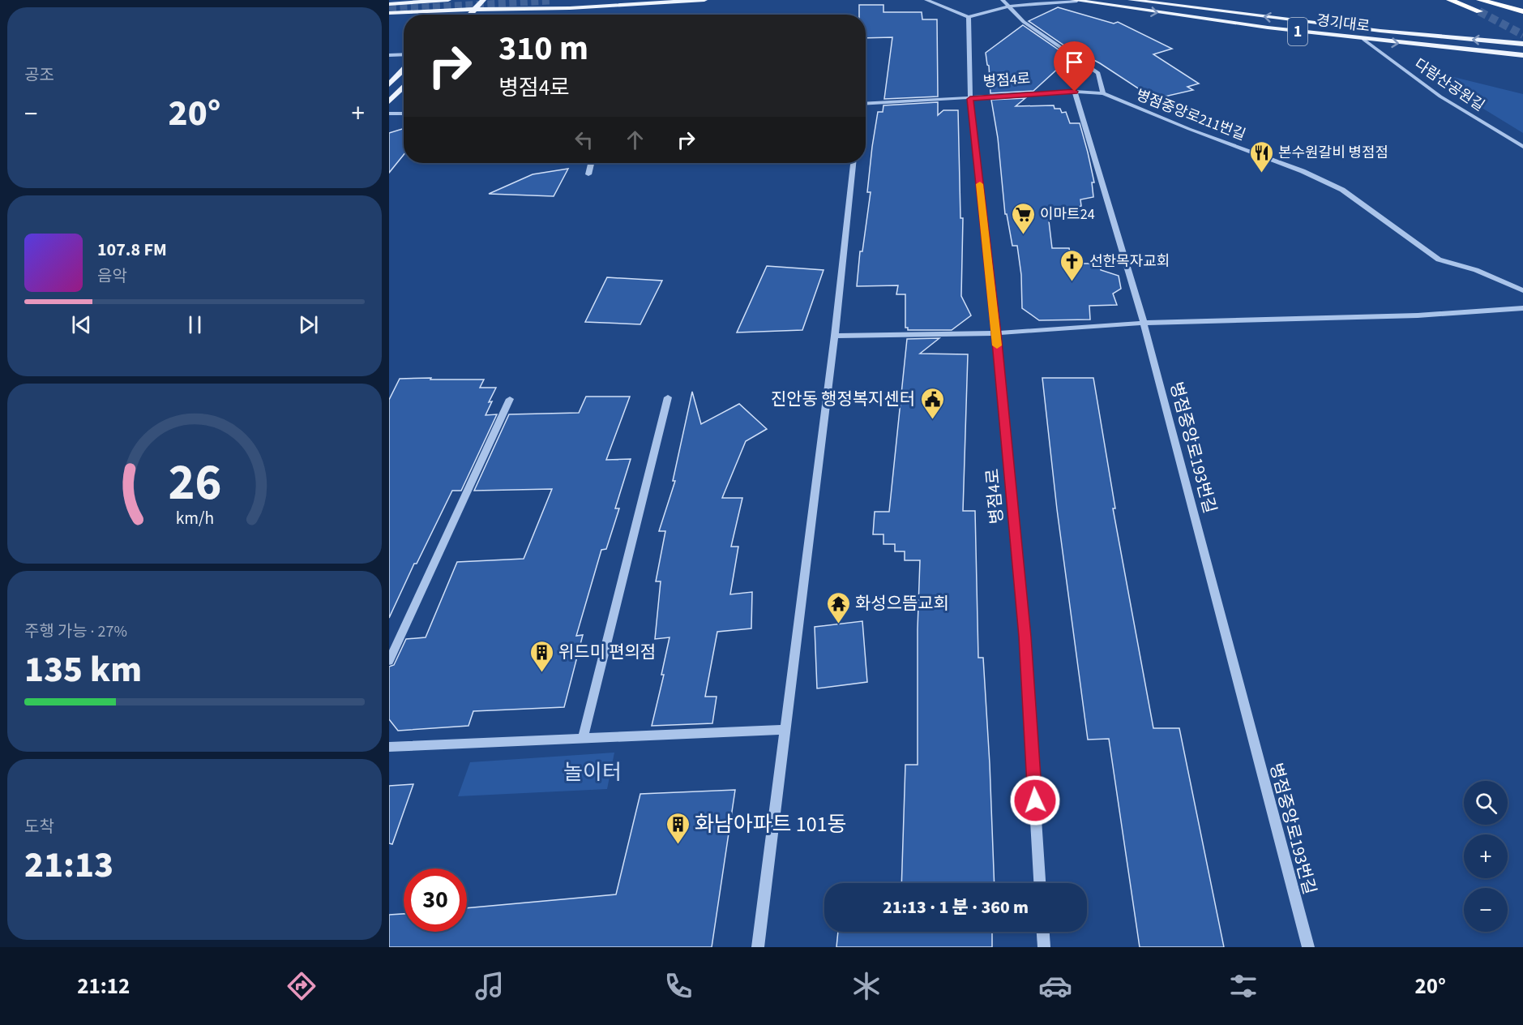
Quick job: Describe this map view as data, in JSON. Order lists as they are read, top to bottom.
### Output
{
  "streets": {
    "main road": ["경기대로", "1"],
    "street": [
      "병점4로",
      "다람산공원길",
      "병점중앙로211번길",
      "병점중앙로193번길"
    ]
  },
  "crossings": [
    ["경기대로", "다람산공원길"],
    ["병점4로", "병점중앙로211번길"],
    ["병점4로", "병점중앙로193번길"]
  ],
  "parks": ["놀이터"],
  "places": {
    "restaurant": ["본수원갈비 병점점"],
    "supermarket": ["이마트24"],
    "church": ["선한목자교회"],
    "public building": ["진안동 행정복지센터"],
    "temple": ["화성으뜸교회"],
    "building": ["위드미 편의점", "화남아파트 101동"]
  },
  "page": {
    "tile": [
      "공조",
      ["주행 가능 · 27%", "135 km"],
      ["도착", "21:13"]
    ],
    "turn": ["310 m", "병점4로"],
    "heat": ["−", "20°", "+"],
    "song": ["107.8 FM", "음악"],
    "map_buttons": ["+", "−"],
    "limit": "30",
    "trip": "21:13 · 1 분 · 360 m",
    "tabs": ["21:12", "20°"],
    "gauge": ["26", "km/h"]
  }
}
